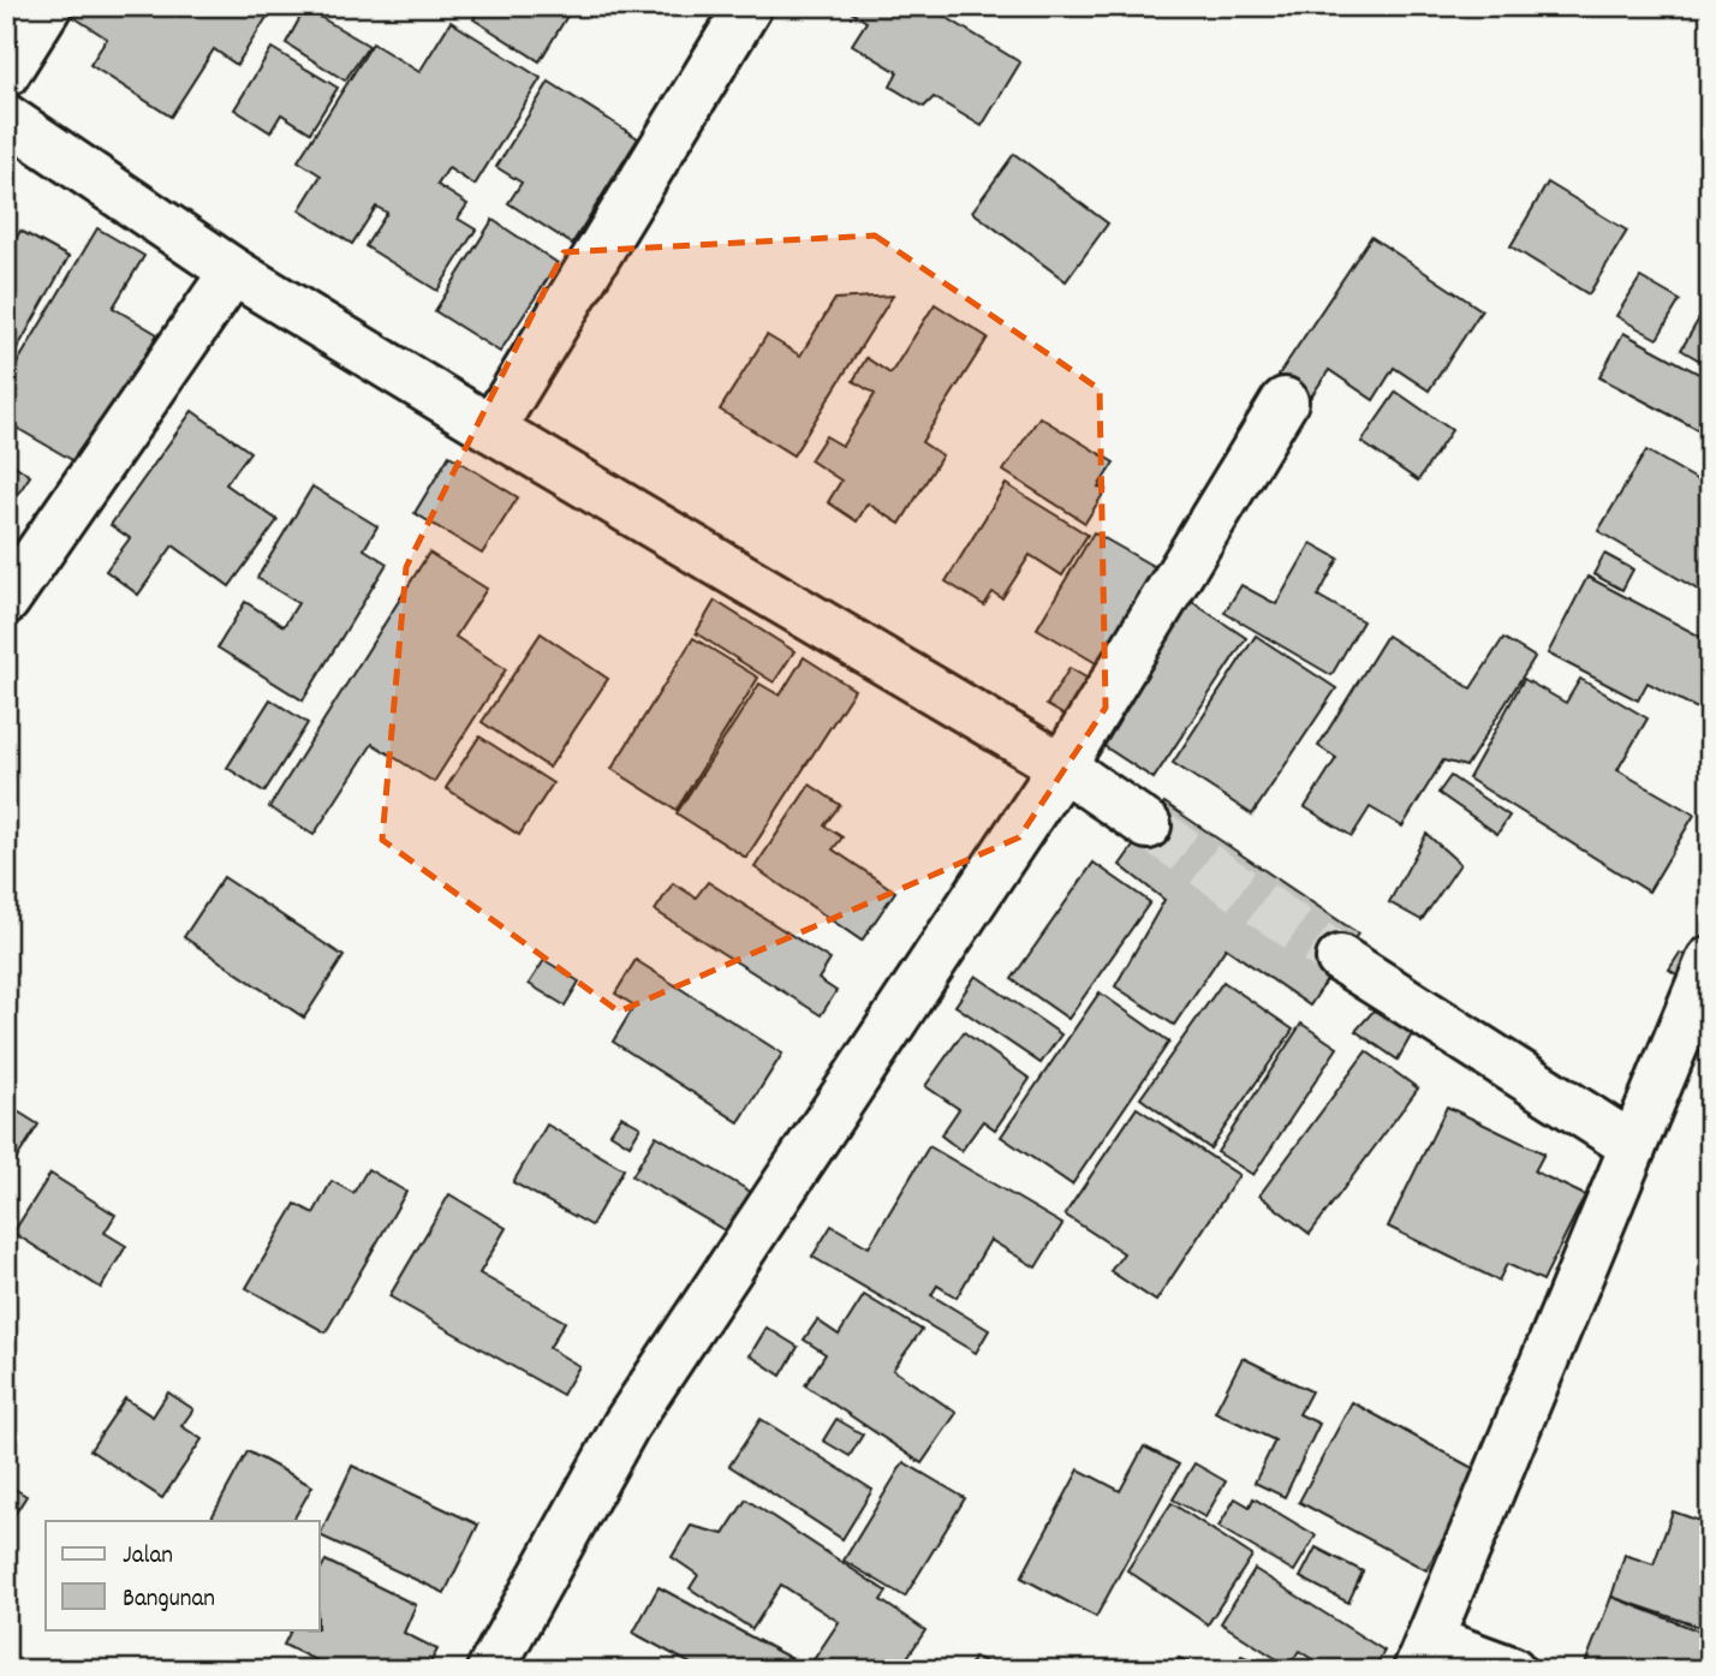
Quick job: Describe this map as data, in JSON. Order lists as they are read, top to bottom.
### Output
{
  "legend": ["Jalan", "Bangunan"]
}
